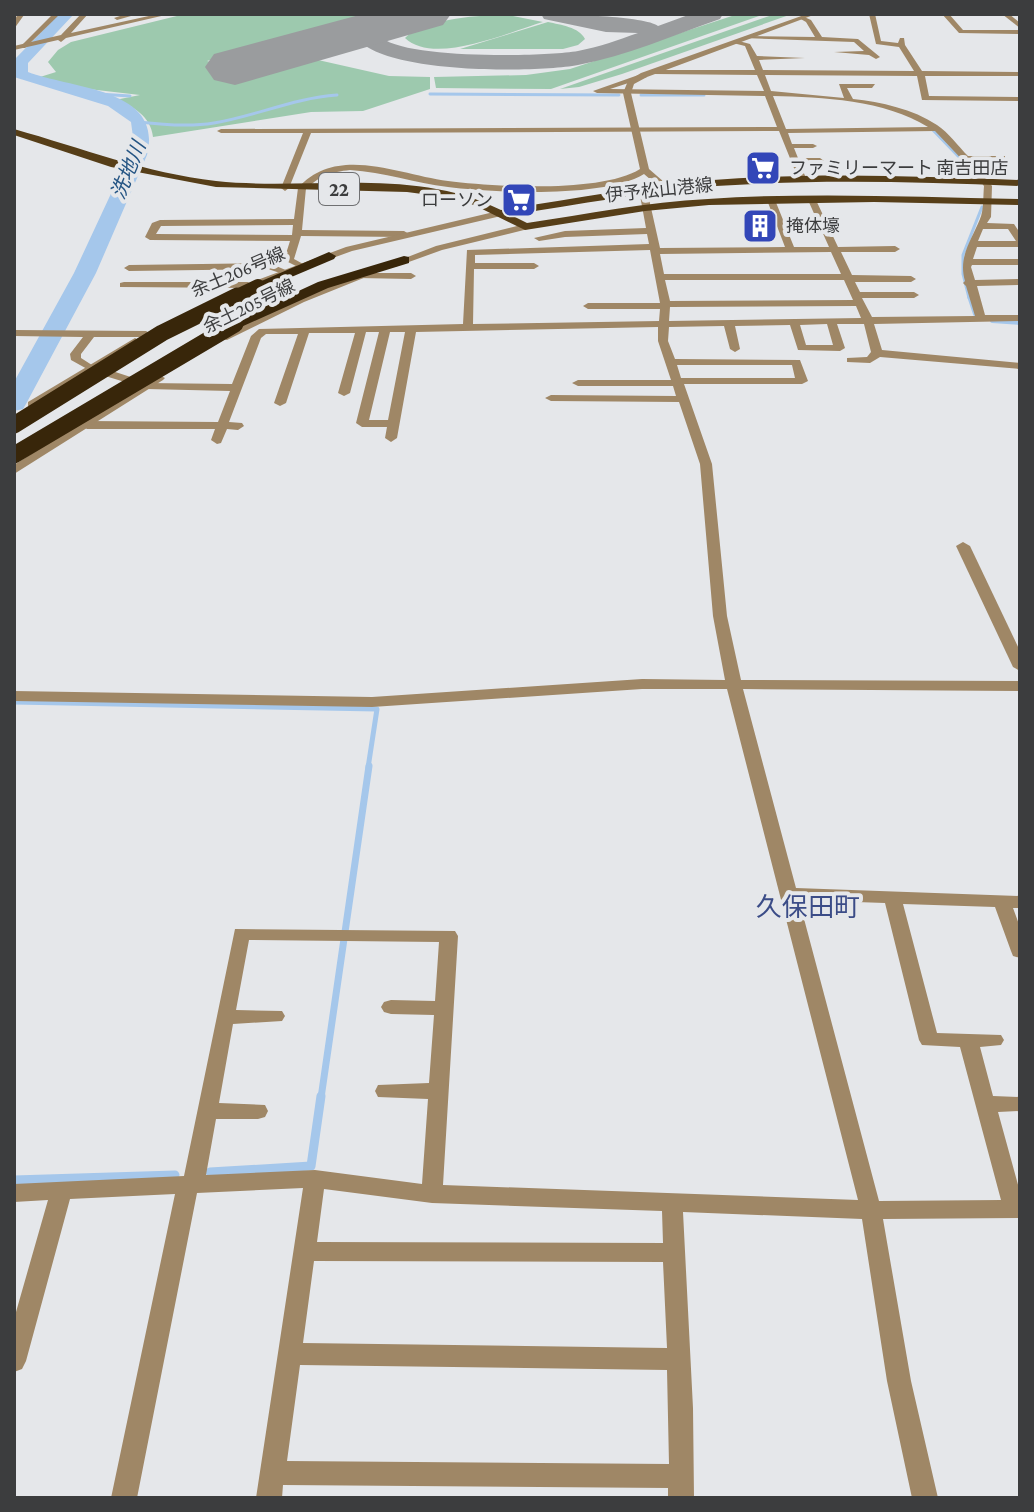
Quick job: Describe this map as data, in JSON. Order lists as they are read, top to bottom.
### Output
{
  "streets": {
    "main road": ["22", "伊予松山港線"],
    "street": ["余土206号線", "余土205号線"]
  },
  "crossings": [
    ["22", "伊予松山港線"],
    ["22", "余土206号線"],
    ["22", "余土205号線"],
    ["伊予松山港線", "余土206号線"],
    ["伊予松山港線", "余土205号線"]
  ],
  "districts": ["久保田町"],
  "water": ["洗地川"],
  "places": {
    "supermarket": ["ファミリーマート 南吉田店", "ローソン"],
    "building": ["掩体壕"]
  }
}
